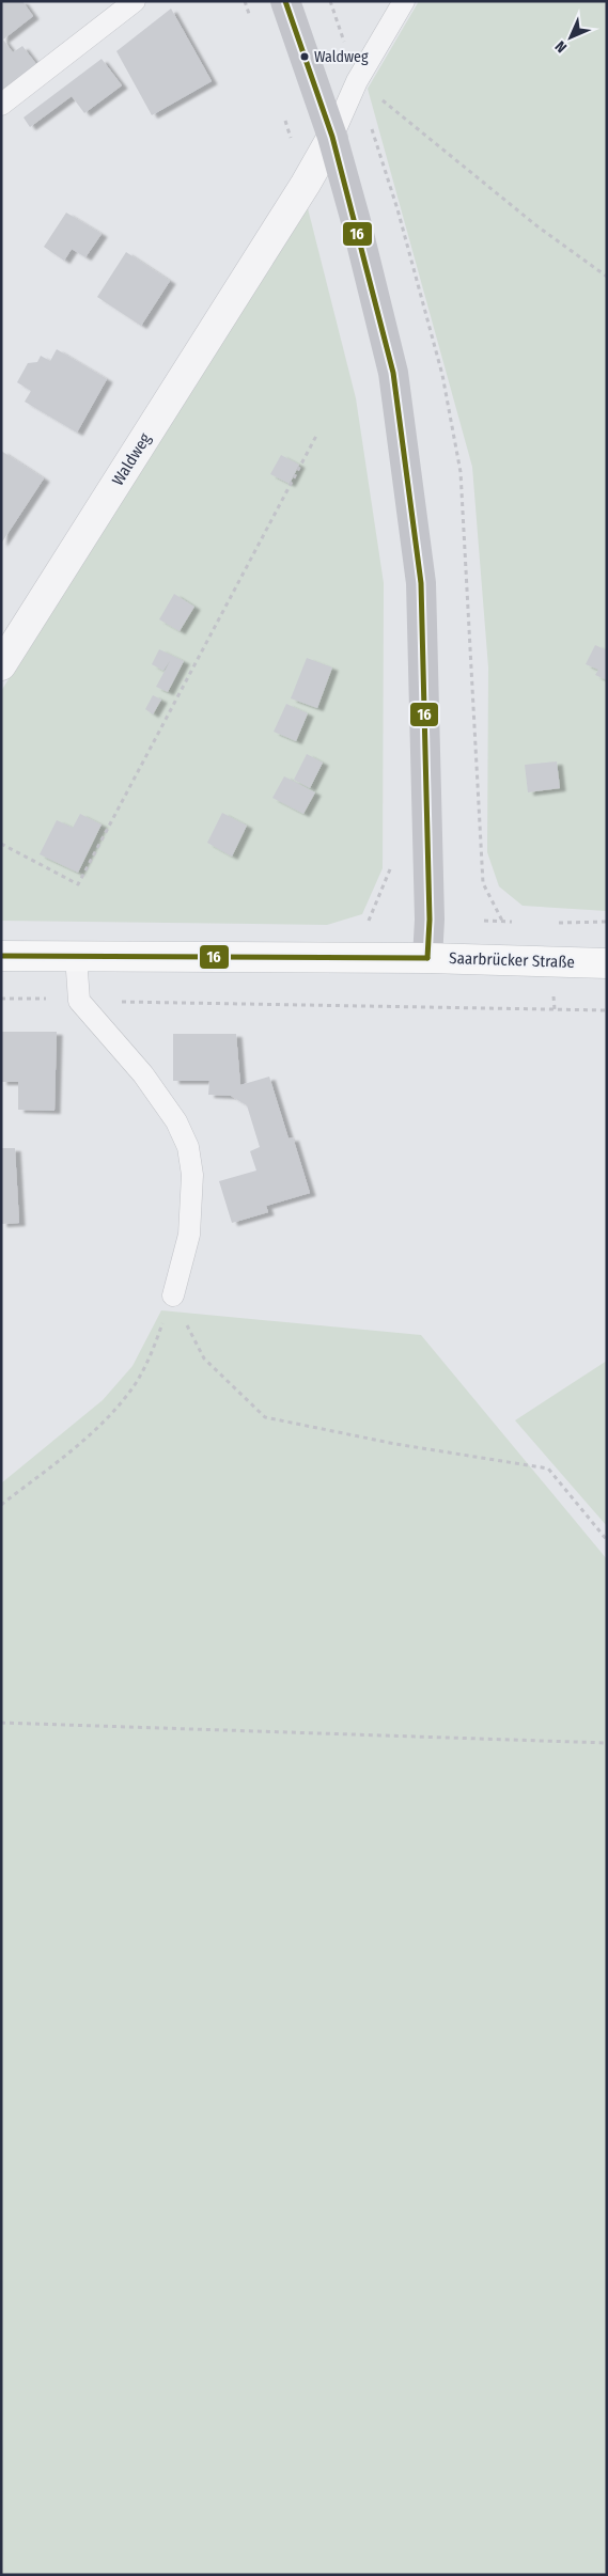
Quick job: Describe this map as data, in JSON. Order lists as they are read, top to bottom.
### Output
{
  "streets": {
    "main road": ["Saarbrücker Straße"],
    "street": ["Waldweg"]
  },
  "places": ["Waldweg"],
  "lines": ["transit line 16"],
  "north": "bottom left"
}
